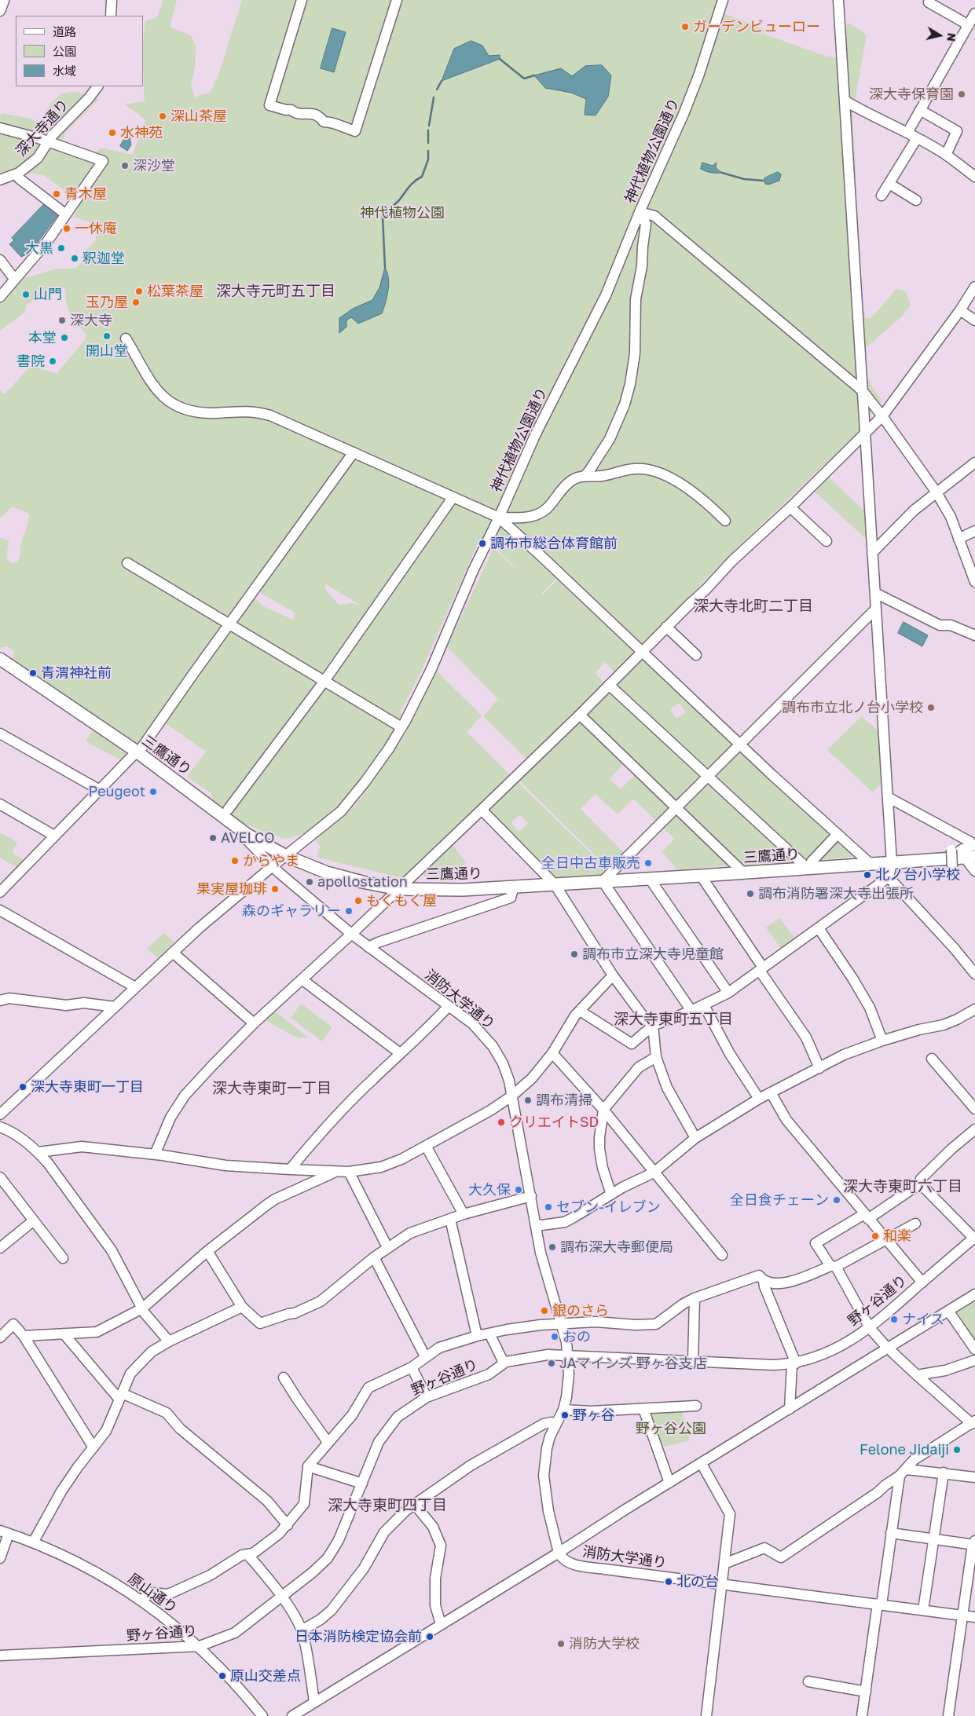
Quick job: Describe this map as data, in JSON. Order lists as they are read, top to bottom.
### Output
{
  "streets": {
    "main road": ["三鷹通り"],
    "street": [
      "深大寺通り",
      "神代植物公園通り",
      "消防大学通り",
      "野ヶ谷通り",
      "原山通り"
    ]
  },
  "crossings": [
    ["神代植物公園通り", "三鷹通り"],
    ["神代植物公園通り", "消防大学通り"],
    ["三鷹通り", "消防大学通り"],
    ["消防大学通り", "野ヶ谷通り"],
    ["野ヶ谷通り", "原山通り"]
  ],
  "districts": [
    "深大寺元町五丁目",
    "深大寺北町二丁目",
    "深大寺東町五丁目",
    "深大寺東町一丁目",
    "深大寺東町六丁目",
    "深大寺東町四丁目"
  ],
  "parks": ["神代植物公園", "野ヶ谷公園"],
  "places": [
    "ガーデンビューロー",
    "深大寺保育園",
    "深山茶屋",
    "水神苑",
    "深沙堂",
    "青木屋",
    "一休庵",
    "大黒",
    "釈迦堂",
    "松葉茶屋",
    "山門",
    "玉乃屋",
    "深大寺",
    "開山堂",
    "本堂",
    "書院",
    "調布市総合体育館前",
    "青渭神社前",
    "調布市立北ノ台小学校",
    "Peugeot",
    "AVELCO",
    "からやま",
    "全日中古車販売",
    "北ノ台小学校",
    "apollostation",
    "果実屋珈琲",
    "調布消防署深大寺出張所",
    "もくもく屋",
    "森のギャラリー",
    "調布市立深大寺児童館",
    "深大寺東町一丁目",
    "調布清掃",
    "クリエイトSD",
    "大久保",
    "全日食チェーン",
    "セブン-イレブン",
    "和楽",
    "調布深大寺郵便局",
    "銀のさら",
    "ナイス",
    "おの",
    "JAマインズ 野ヶ谷支店",
    "野ヶ谷",
    "Felone Jidaiji",
    "北の台",
    "日本消防検定協会前",
    "消防大学校",
    "原山交差点"
  ],
  "legend": ["道路", "公園", "水域"],
  "north": "right"
}
